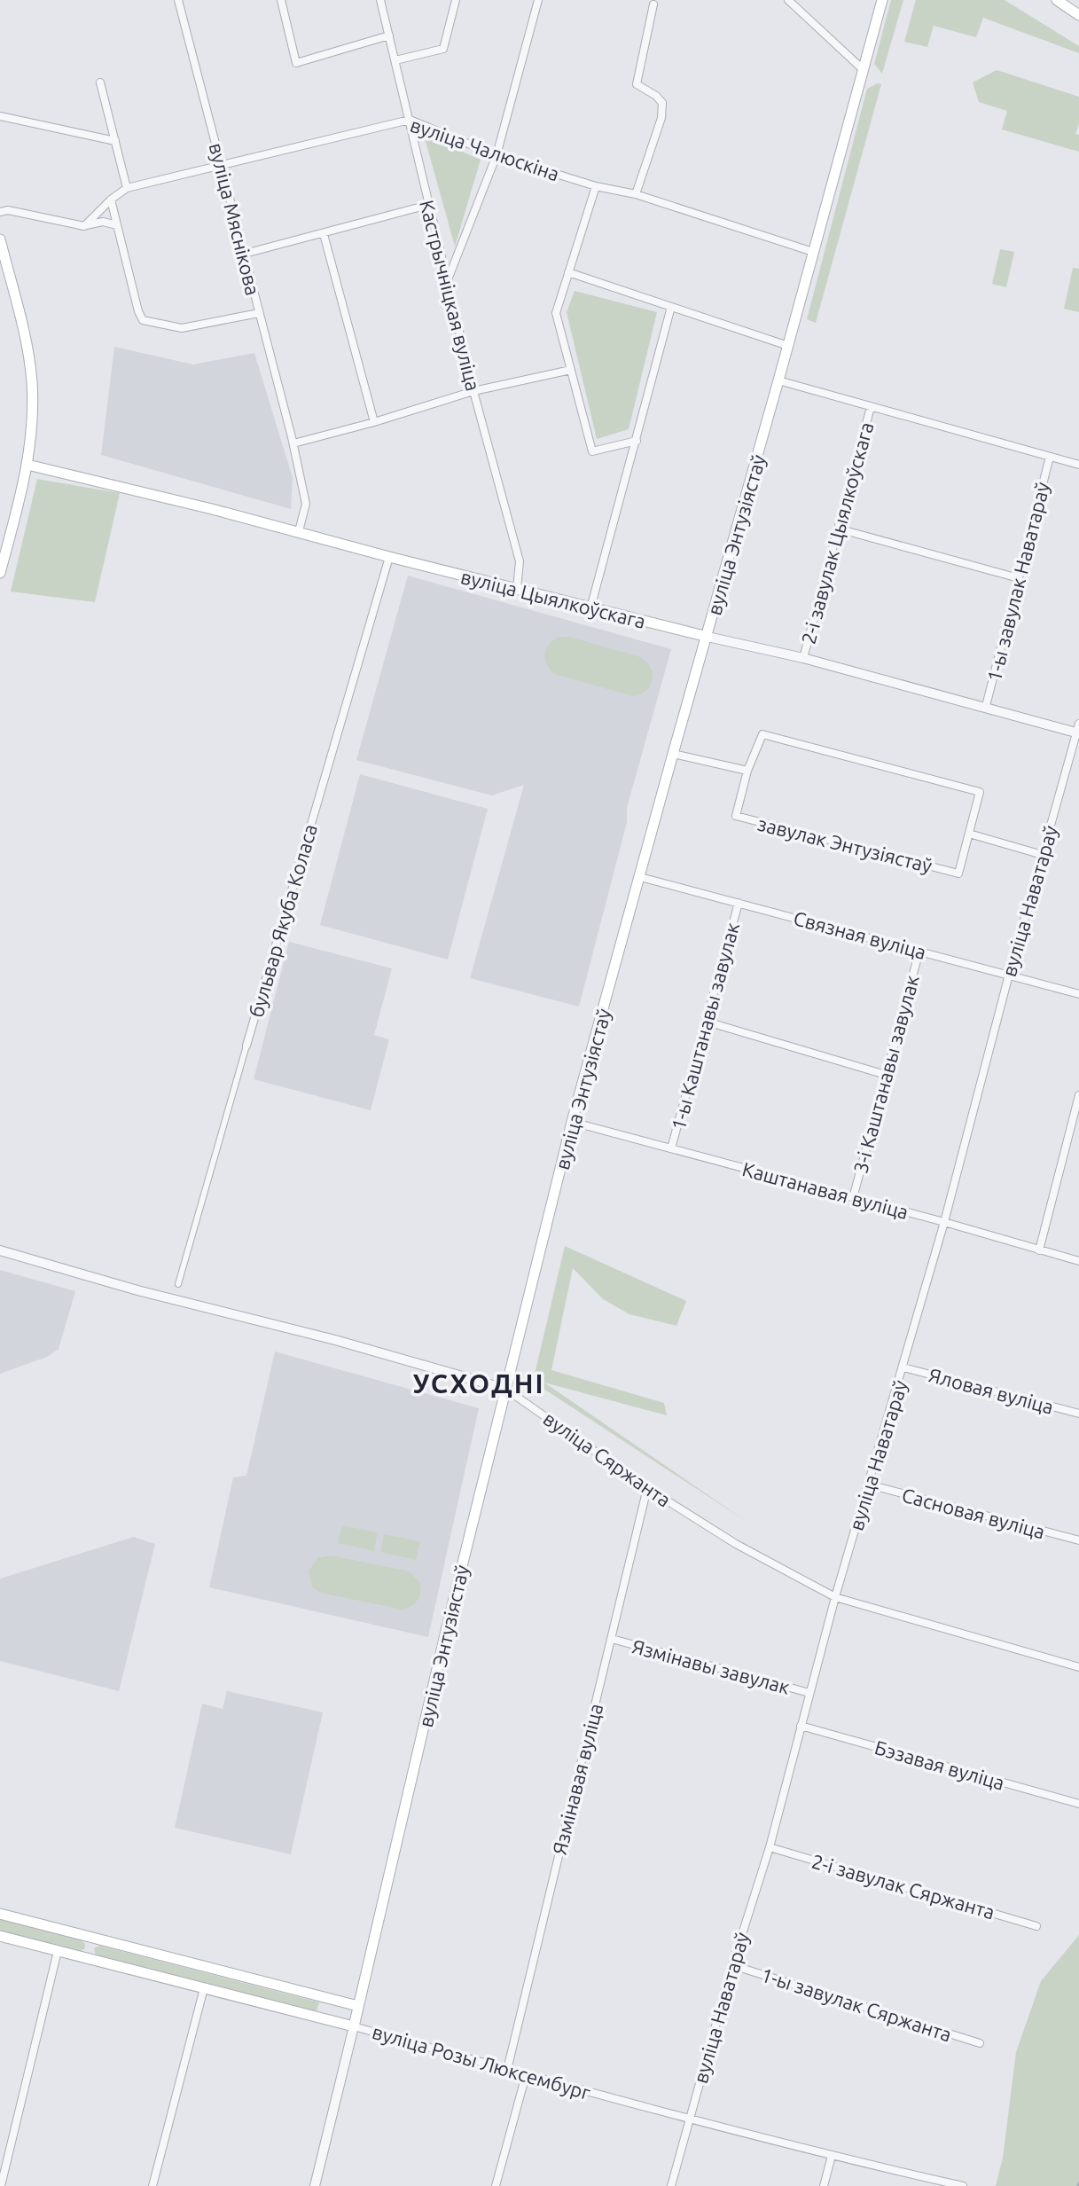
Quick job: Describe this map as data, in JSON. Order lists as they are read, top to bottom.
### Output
{
  "streets": {
    "main road": ["вуліца Энтузіястаў", "вуліца Цыялкоўскага", "вуліца Розы Люксембург"],
    "street": [
      "вуліца Чалюскіна",
      "вуліца Мяснікова",
      "Кастрычніцкая вуліца",
      "2-і завулак Цыялкоўскага",
      "1-ы завулак Наватараў",
      "завулак Энтузіястаў",
      "вуліца Наватараў",
      "бульвар Якуба Коласа",
      "Связная вуліца",
      "1-ы Каштанавы завулак",
      "3-і Каштанавы завулак",
      "Каштанавая вуліца",
      "Яловая вуліца",
      "вуліца Сяржанта",
      "Сасновая вуліца",
      "Язмінавы завулак",
      "Бэзавая вуліца",
      "Язмінавая вуліца",
      "2-і завулак Сяржанта",
      "1-ы завулак Сяржанта"
    ]
  },
  "crossings": [
    ["вуліца Чалюскіна", "вуліца Мяснікова"],
    ["вуліца Чалюскіна", "Кастрычніцкая вуліца"],
    ["вуліца Чалюскіна", "вуліца Энтузіястаў"],
    ["вуліца Мяснікова", "вуліца Цыялкоўскага"],
    ["Кастрычніцкая вуліца", "вуліца Цыялкоўскага"],
    ["2-і завулак Цыялкоўскага", "вуліца Цыялкоўскага"],
    ["вуліца Энтузіястаў", "вуліца Цыялкоўскага"],
    ["вуліца Энтузіястаў", "Связная вуліца"],
    ["вуліца Энтузіястаў", "Каштанавая вуліца"],
    ["вуліца Энтузіястаў", "вуліца Сяржанта"],
    ["вуліца Энтузіястаў", "вуліца Розы Люксембург"],
    ["1-ы завулак Наватараў", "вуліца Цыялкоўскага"],
    ["вуліца Цыялкоўскага", "вуліца Наватараў"],
    ["вуліца Цыялкоўскага", "бульвар Якуба Коласа"],
    ["вуліца Наватараў", "Связная вуліца"],
    ["вуліца Наватараў", "Каштанавая вуліца"],
    ["вуліца Наватараў", "Яловая вуліца"],
    ["вуліца Наватараў", "вуліца Сяржанта"],
    ["вуліца Наватараў", "Сасновая вуліца"],
    ["вуліца Наватараў", "Язмінавы завулак"],
    ["вуліца Наватараў", "Бэзавая вуліца"],
    ["вуліца Наватараў", "2-і завулак Сяржанта"],
    ["вуліца Наватараў", "1-ы завулак Сяржанта"],
    ["вуліца Наватараў", "вуліца Розы Люксембург"],
    ["Связная вуліца", "1-ы Каштанавы завулак"],
    ["Связная вуліца", "3-і Каштанавы завулак"],
    ["1-ы Каштанавы завулак", "Каштанавая вуліца"],
    ["3-і Каштанавы завулак", "Каштанавая вуліца"],
    ["вуліца Сяржанта", "Язмінавая вуліца"],
    ["Язмінавы завулак", "Язмінавая вуліца"],
    ["Язмінавая вуліца", "вуліца Розы Люксембург"]
  ],
  "districts": ["УСХОДНІ"]
}
